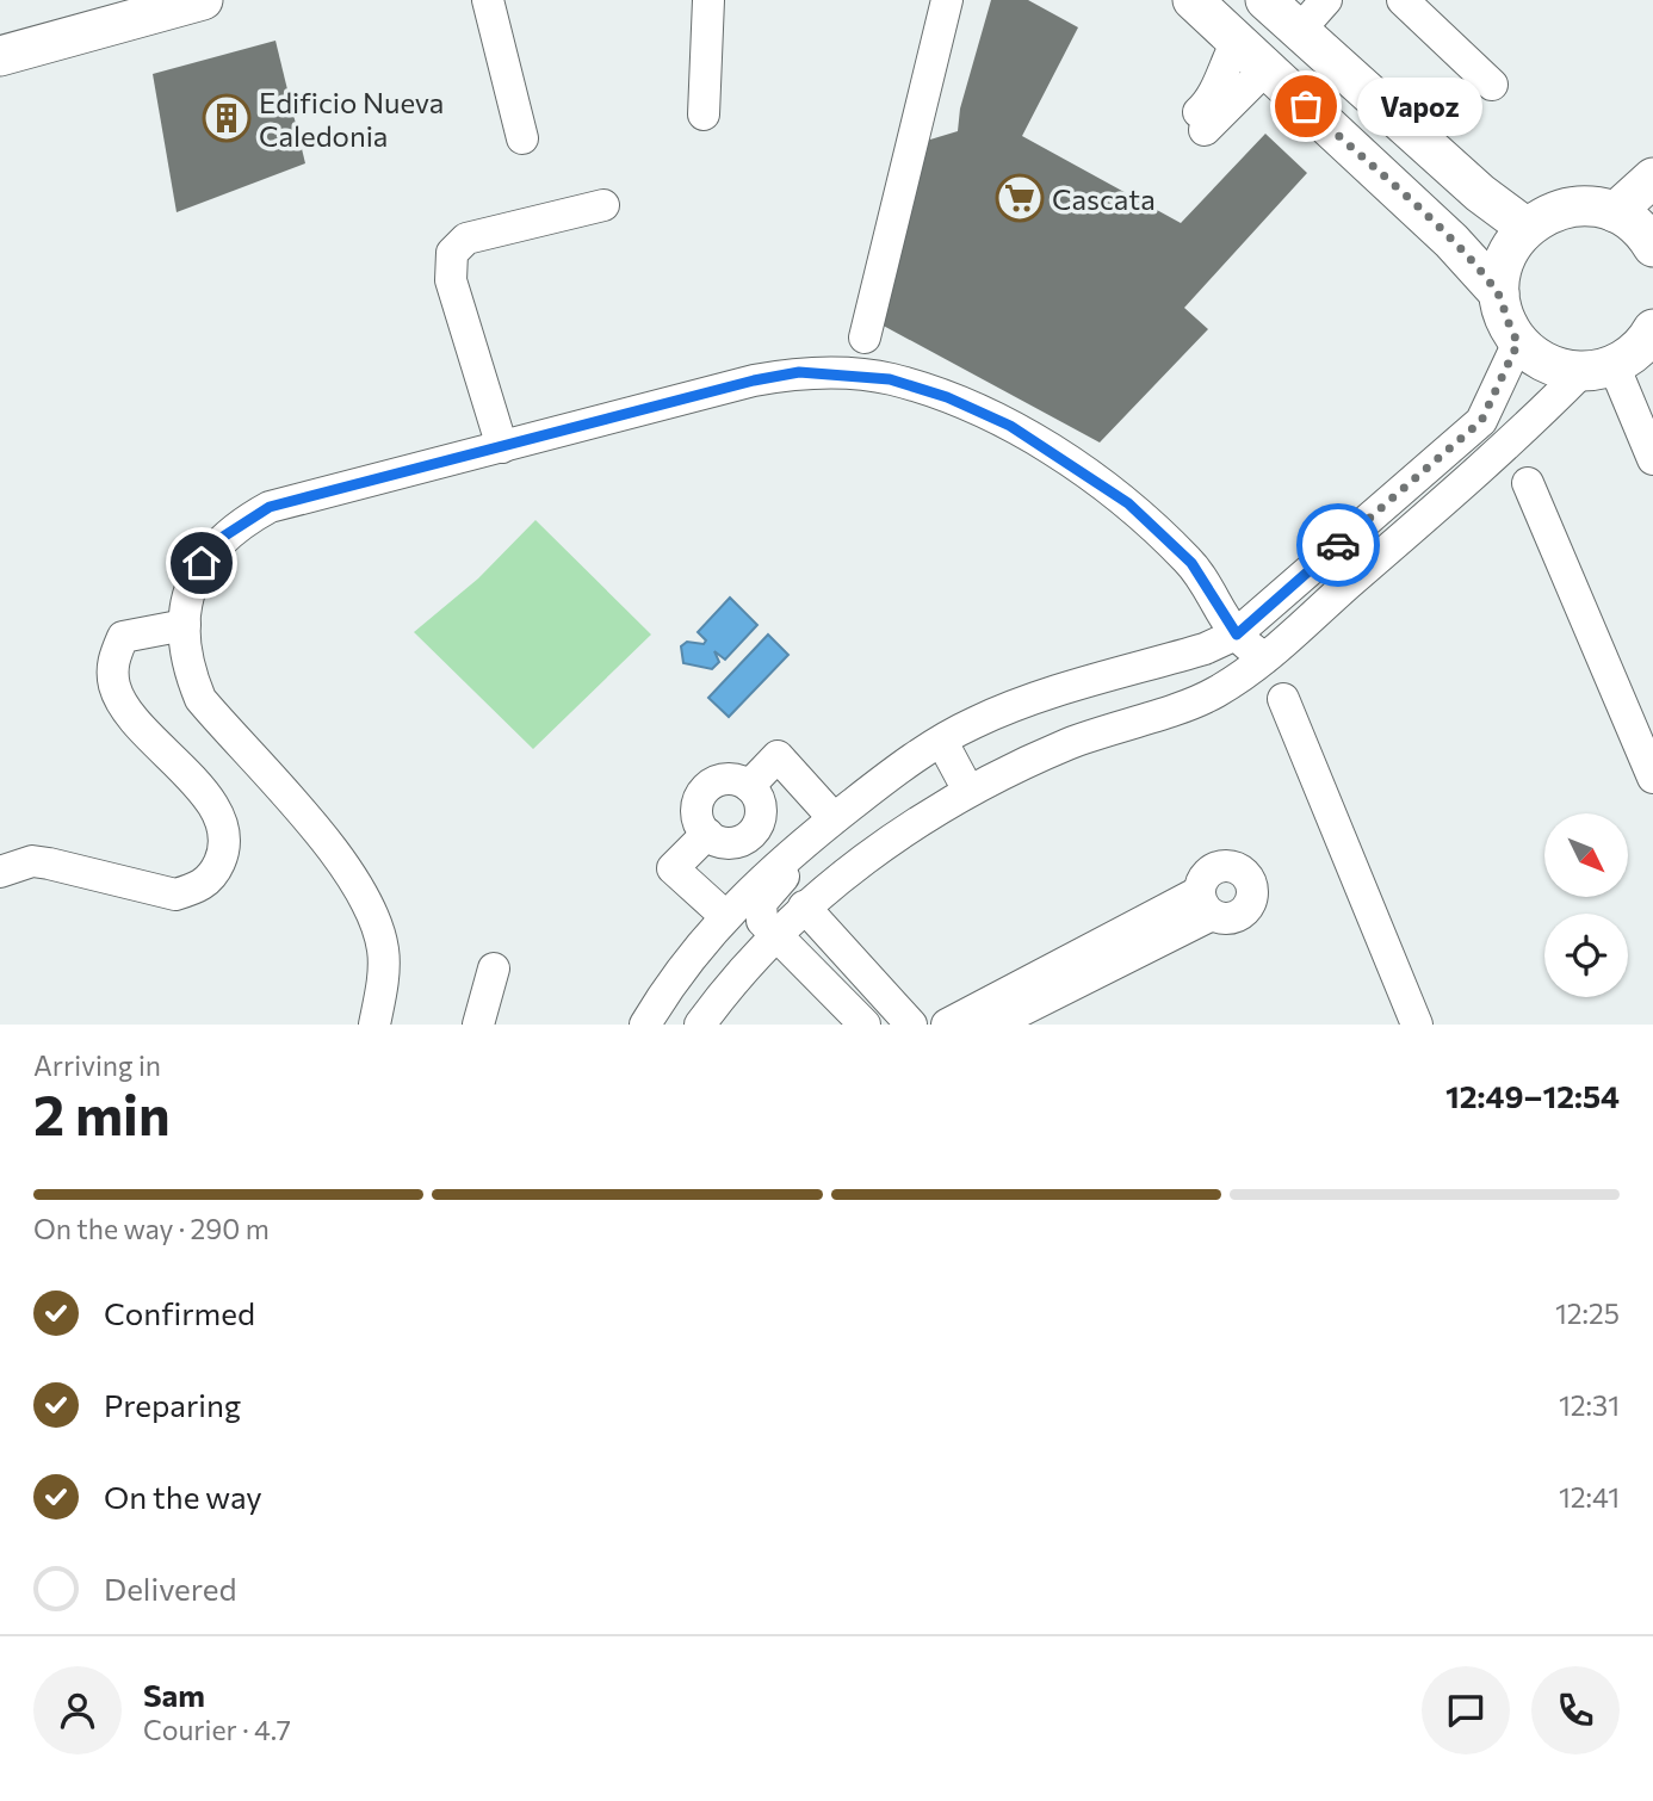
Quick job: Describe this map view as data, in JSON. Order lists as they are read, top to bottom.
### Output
{
  "places": {
    "other": ["Vapoz"],
    "building": ["Edificio Nueva Caledonia"],
    "supermarket": ["Cascata"]
  },
  "north": "bottom right",
  "page": {
    "bubble": "Vapoz",
    "heading": ["2 min", "Arriving in", "12:49–12:54"],
    "panel": ["Sam", "Courier · 4.7"],
    "bar": "On the way · 290 m",
    "list": [
      ["Confirmed", "12:25"],
      ["Preparing", "12:31"],
      ["On the way", "12:41"],
      "Delivered"
    ]
  }
}
